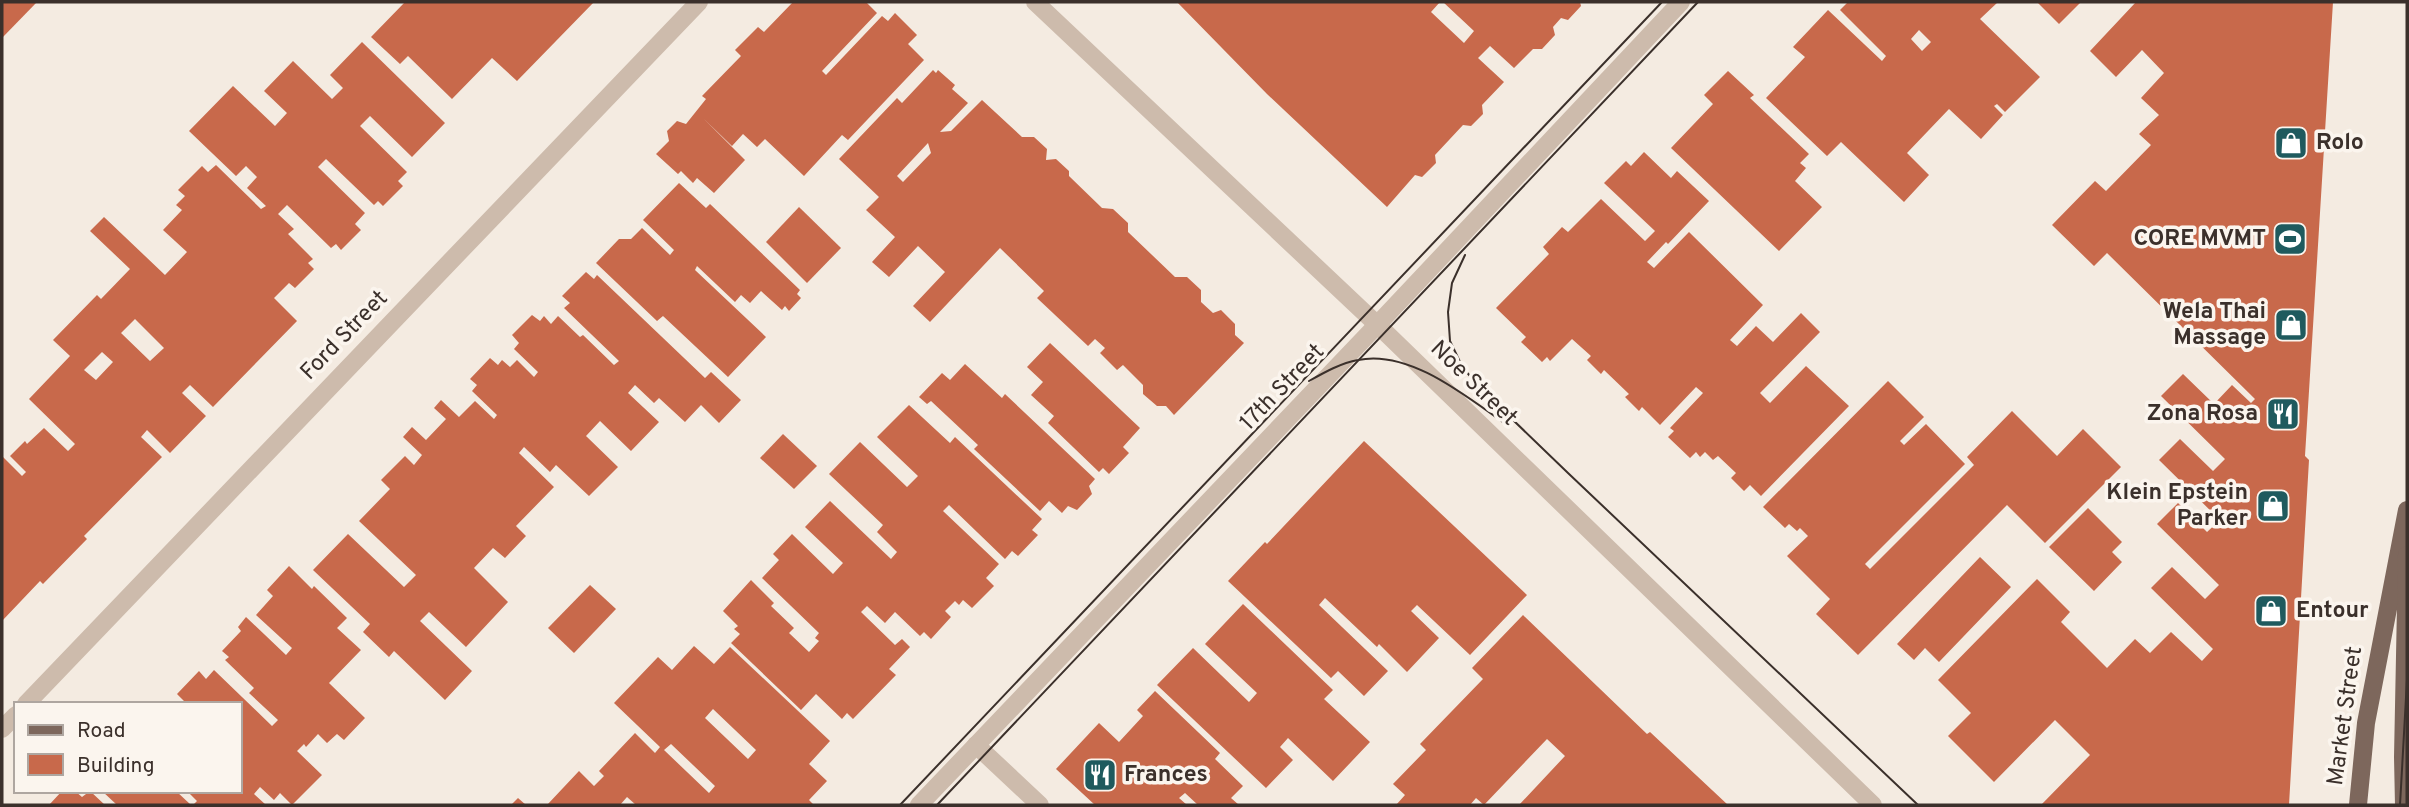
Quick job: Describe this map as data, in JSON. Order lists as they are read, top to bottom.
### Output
{
  "streets": {
    "main road": ["Market Street"],
    "street": ["Ford Street", "Noe Street", "17th Street"]
  },
  "crossings": [
    ["Noe Street", "17th Street"]
  ],
  "places": {
    "shop": [
      "Rolo",
      "Wela Thai Massage",
      "Klein Epstein Parker",
      "Entour"
    ],
    "sports": ["CORE MVMT"],
    "restaurant": ["Zona Rosa", "Frances"]
  },
  "legend": ["Road", "Building"]
}
